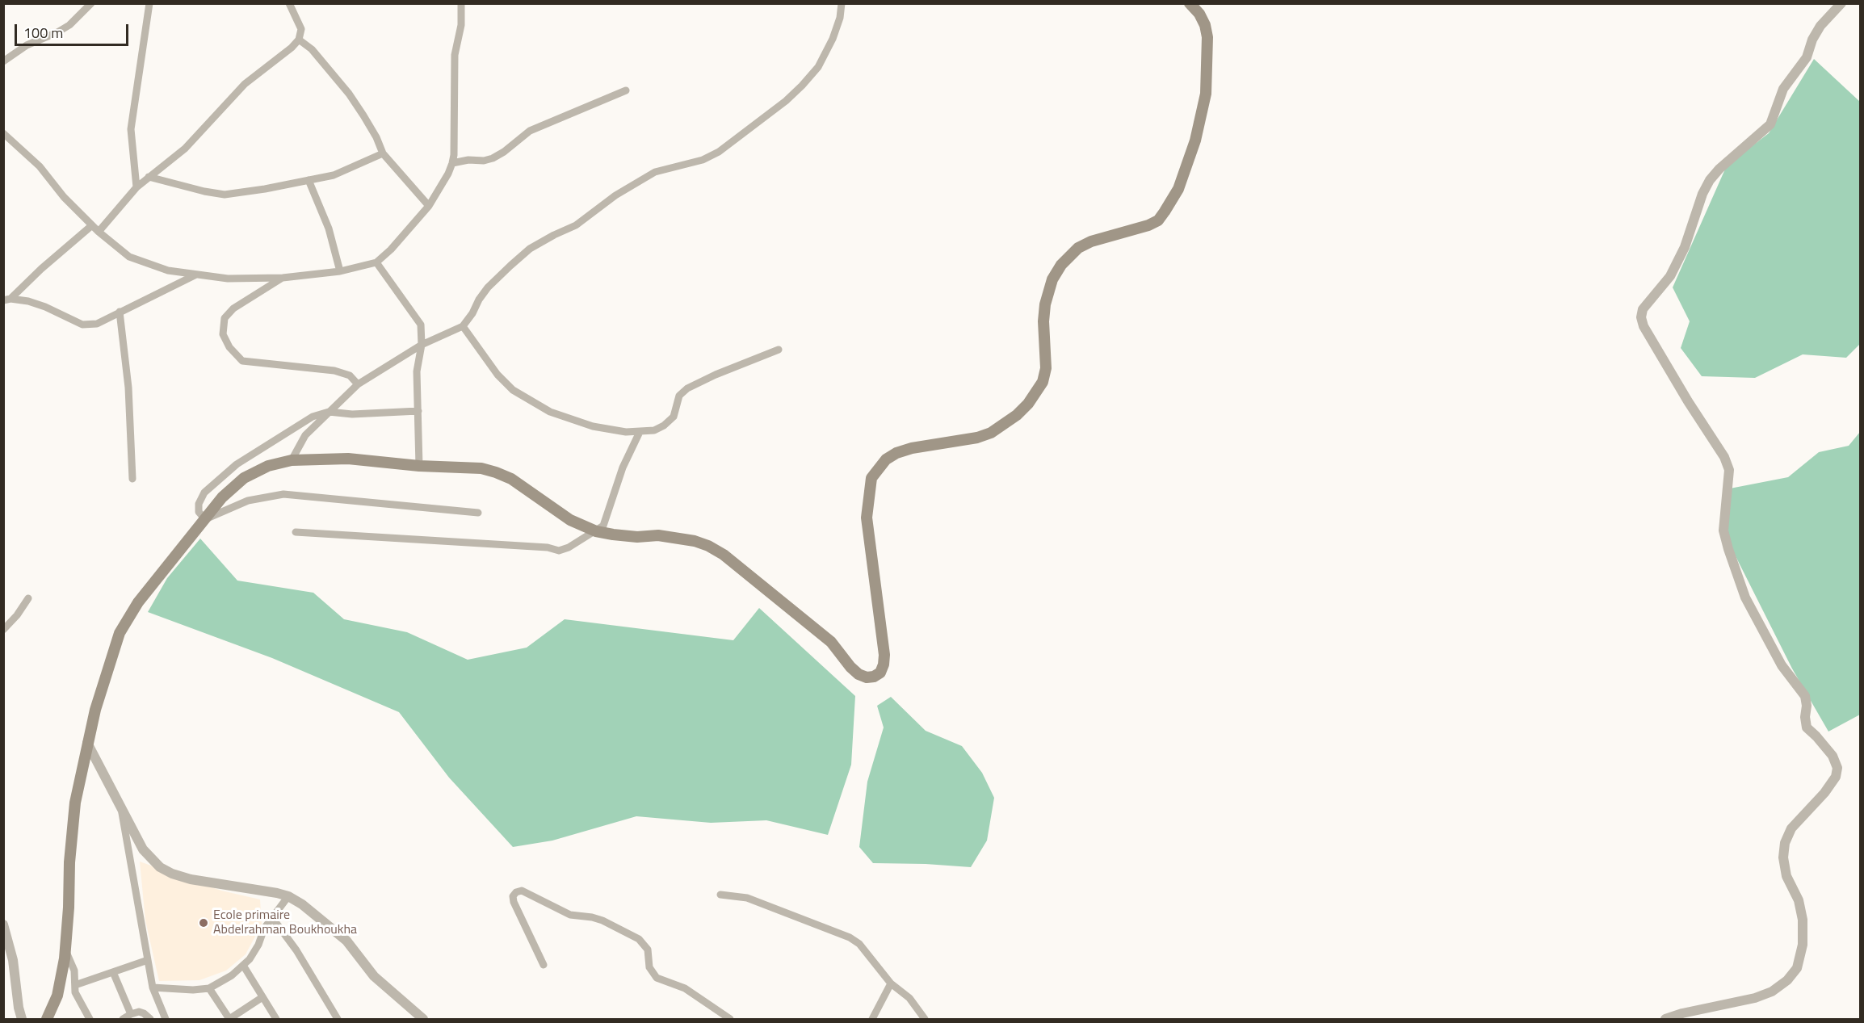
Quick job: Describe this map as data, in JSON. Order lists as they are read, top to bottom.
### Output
{
  "places": ["Ecole primaire Abdelrahman Boukhoukha"],
  "scale_bar": "100 m"
}
